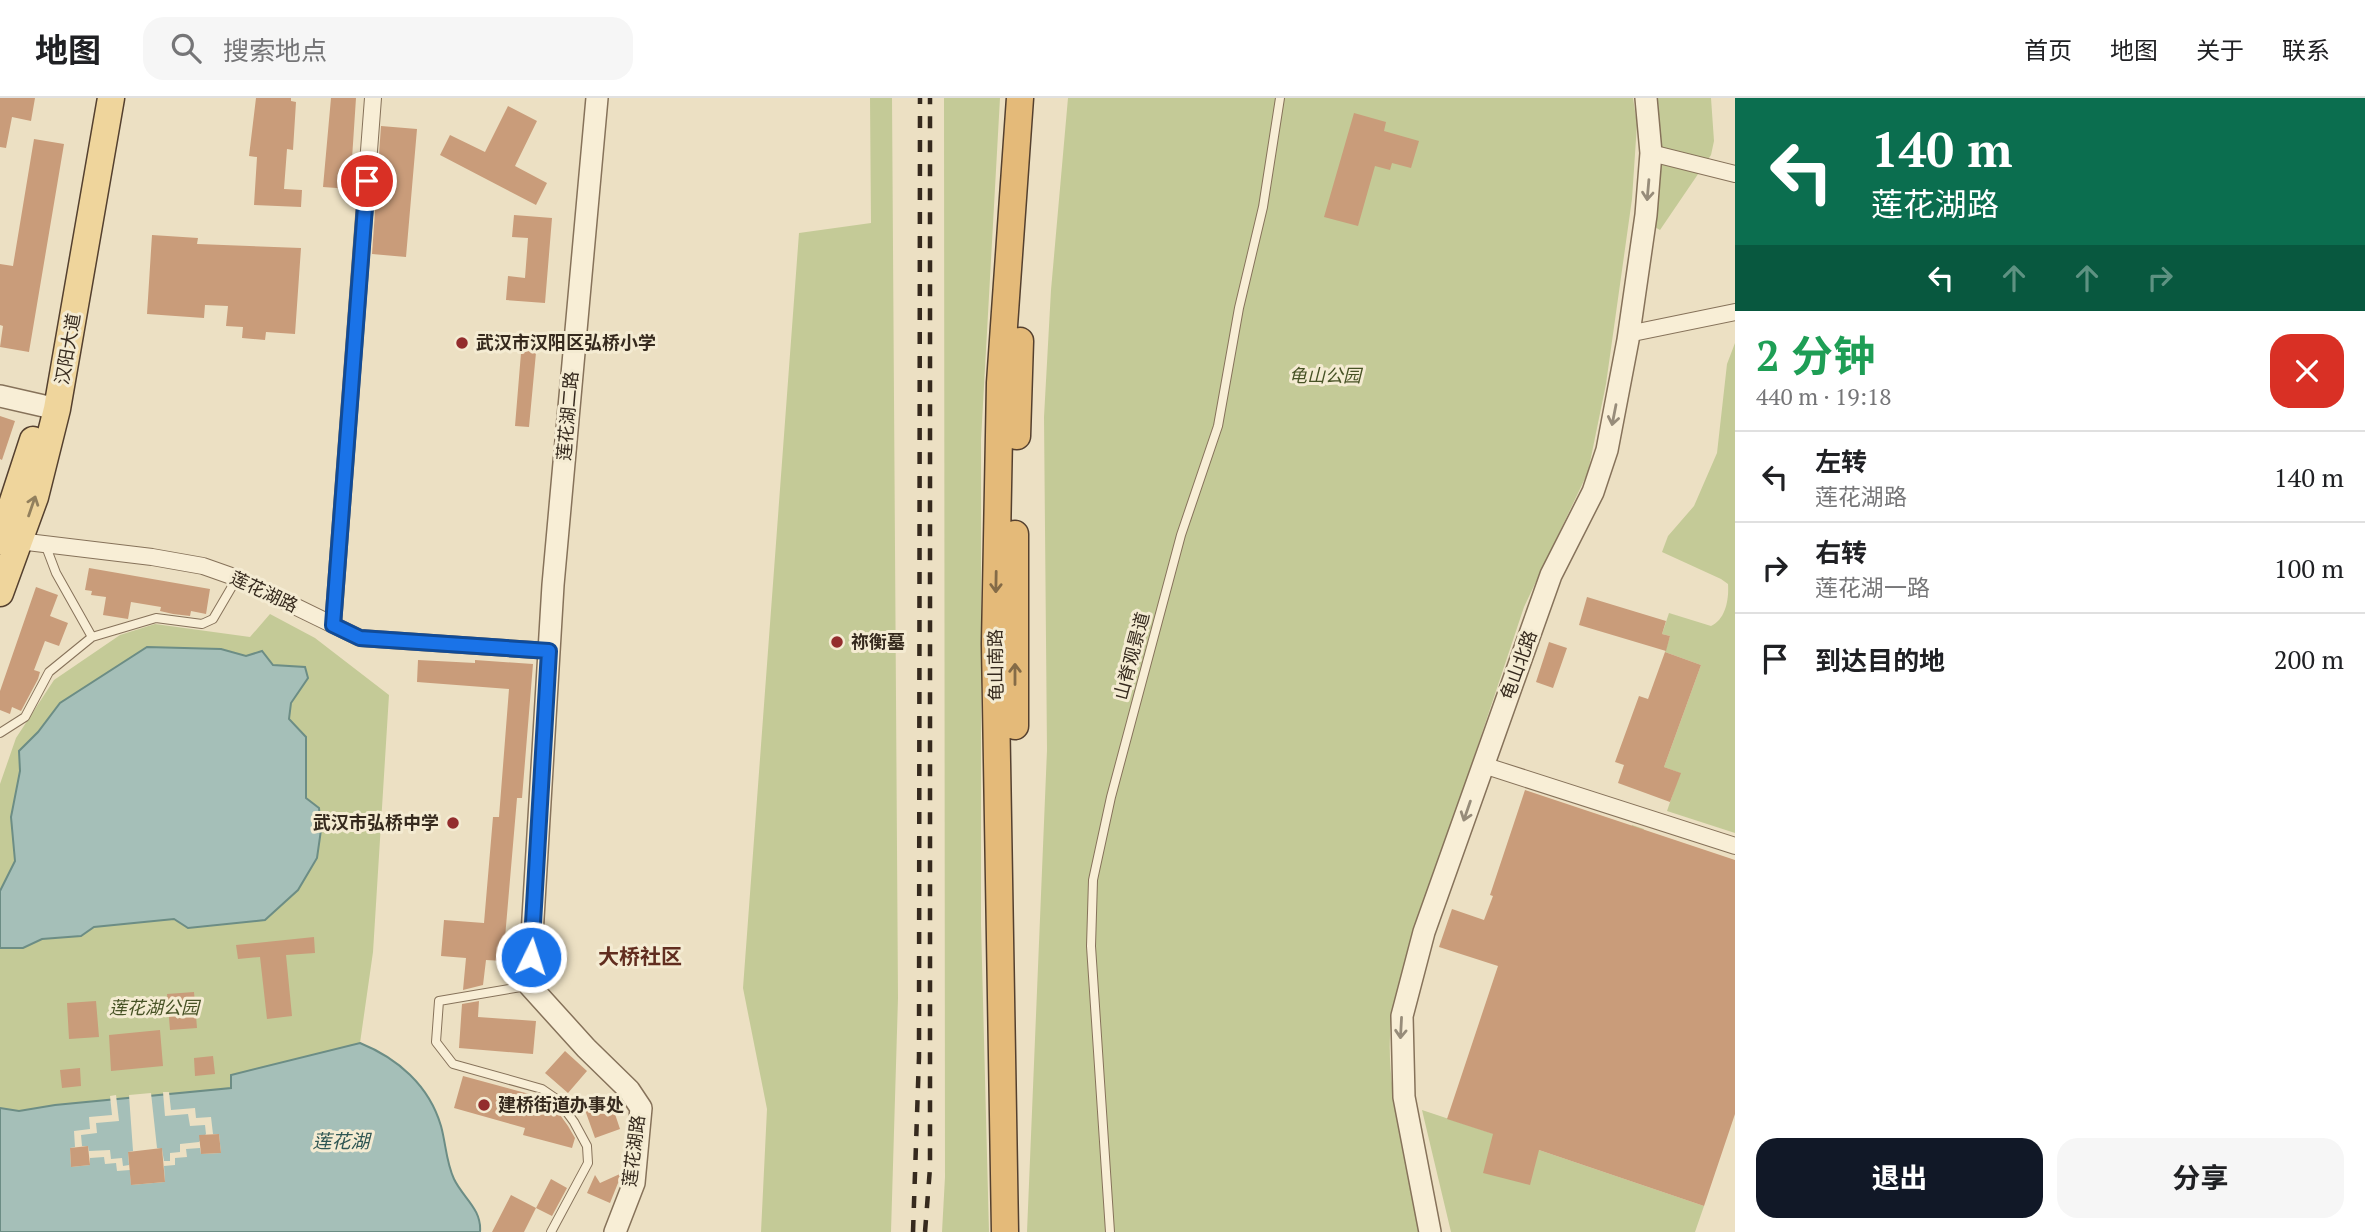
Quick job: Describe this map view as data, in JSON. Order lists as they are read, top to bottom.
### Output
{
  "streets": {
    "highway": ["龟山南路"],
    "main road": ["汉阳大道"],
    "street": ["莲花湖二路", "莲花湖路", "龟山北路"],
    "lane": ["山脊观景道"]
  },
  "crossings": [
    ["汉阳大道", "莲花湖路"],
    ["莲花湖二路", "莲花湖路"]
  ],
  "one_way": ["龟山北路"],
  "districts": ["大桥社区"],
  "water": ["莲花湖"],
  "parks": ["龟山公园", "莲花湖公园"],
  "places": [
    "武汉市汉阳区弘桥小学",
    "祢衡墓",
    "武汉市弘桥中学",
    "建桥街道办事处"
  ],
  "page": {
    "header": "地图",
    "search": "搜索地点",
    "nav": [
      "首页",
      "地图",
      "关于",
      "联系"
    ],
    "turn": ["140 m", "莲花湖路"],
    "heading": ["2 分钟", "440 m · 19:18"],
    "list": [
      {
        "name": "左转",
        "note": "莲花湖路",
        "value": "140 m"
      },
      {
        "name": "右转",
        "note": "莲花湖一路",
        "value": "100 m"
      },
      {
        "name": "到达目的地",
        "value": "200 m"
      }
    ],
    "buttons": ["退出", "分享"]
  }
}
